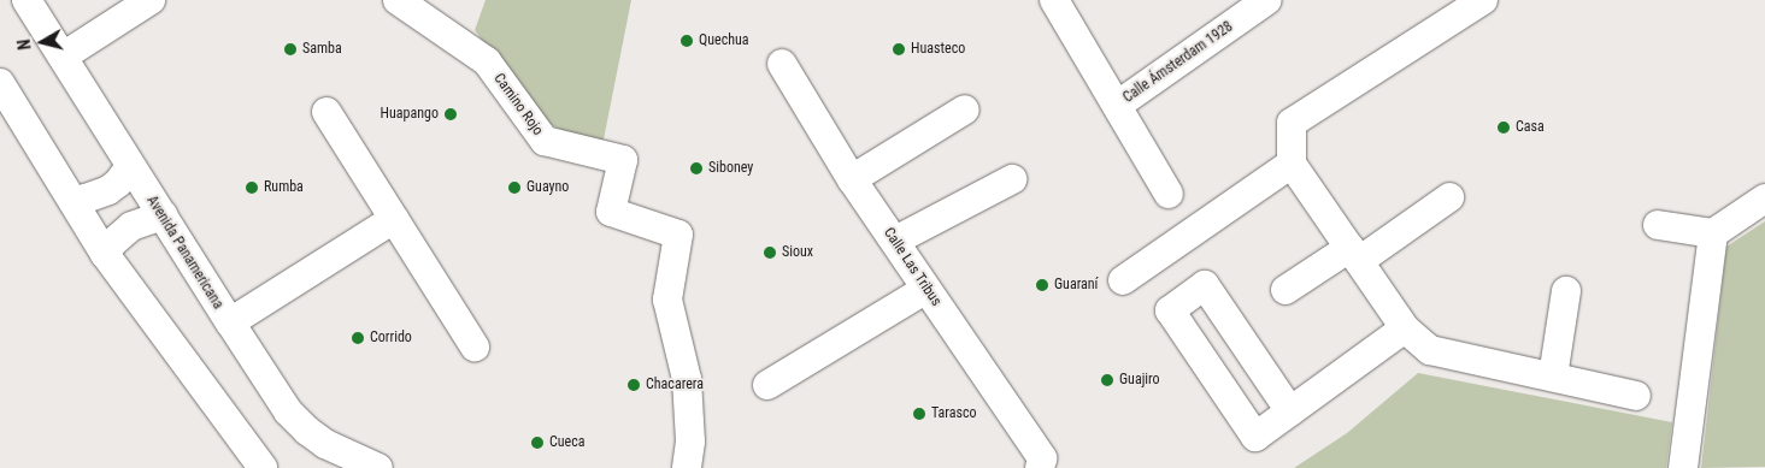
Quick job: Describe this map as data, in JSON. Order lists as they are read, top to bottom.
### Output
{
  "streets": {
    "street": [
      "Calle Ámsterdam 1928",
      "Camino Rojo",
      "Avenida Panamericana",
      "Calle Las Tribus"
    ]
  },
  "places": [
    "Quechua",
    "Samba",
    "Huasteco",
    "Huapango",
    "Casa",
    "Siboney",
    "Rumba",
    "Guayno",
    "Sioux",
    "Guaraní",
    "Corrido",
    "Guajiro",
    "Chacarera",
    "Tarasco",
    "Cueca"
  ],
  "north": "left"
}
